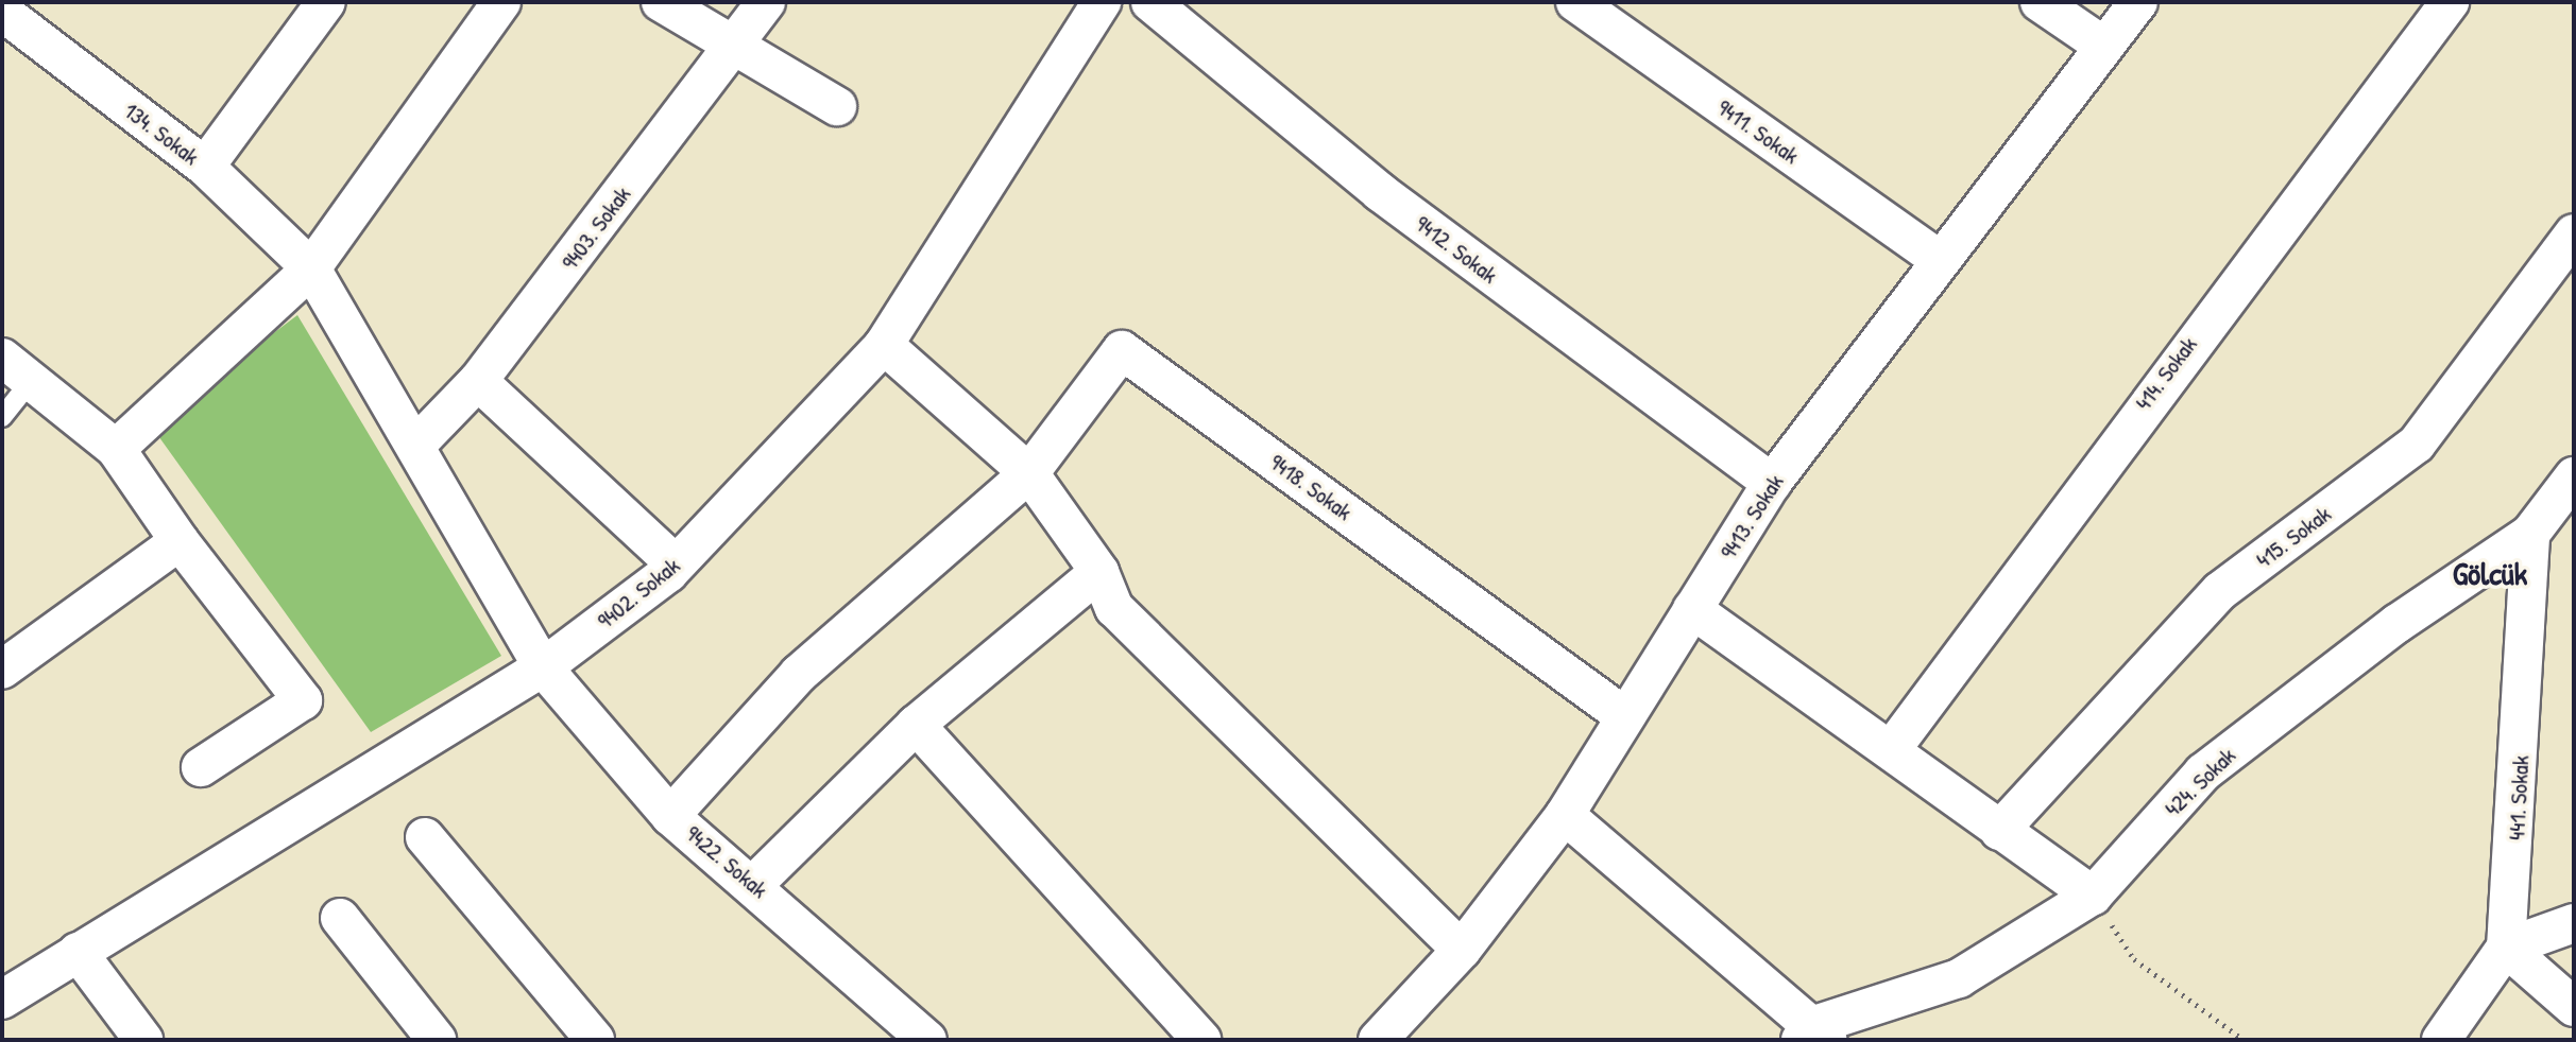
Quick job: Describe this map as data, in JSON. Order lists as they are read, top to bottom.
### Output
{
  "streets": {
    "street": [
      "9411. Sokak",
      "134. Sokak",
      "9403. Sokak",
      "9412. Sokak",
      "414. Sokak",
      "9418. Sokak",
      "9413. Sokak",
      "415. Sokak",
      "9402. Sokak",
      "424. Sokak",
      "441. Sokak",
      "9422. Sokak"
    ]
  },
  "crossings": [
    ["9411. Sokak", "9413. Sokak"],
    ["134. Sokak", "9403. Sokak"],
    ["134. Sokak", "9422. Sokak"],
    ["9403. Sokak", "9422. Sokak"],
    ["9412. Sokak", "9413. Sokak"],
    ["9418. Sokak", "9413. Sokak"],
    ["9402. Sokak", "9422. Sokak"],
    ["424. Sokak", "441. Sokak"]
  ],
  "districts": ["Gölcük"]
}
